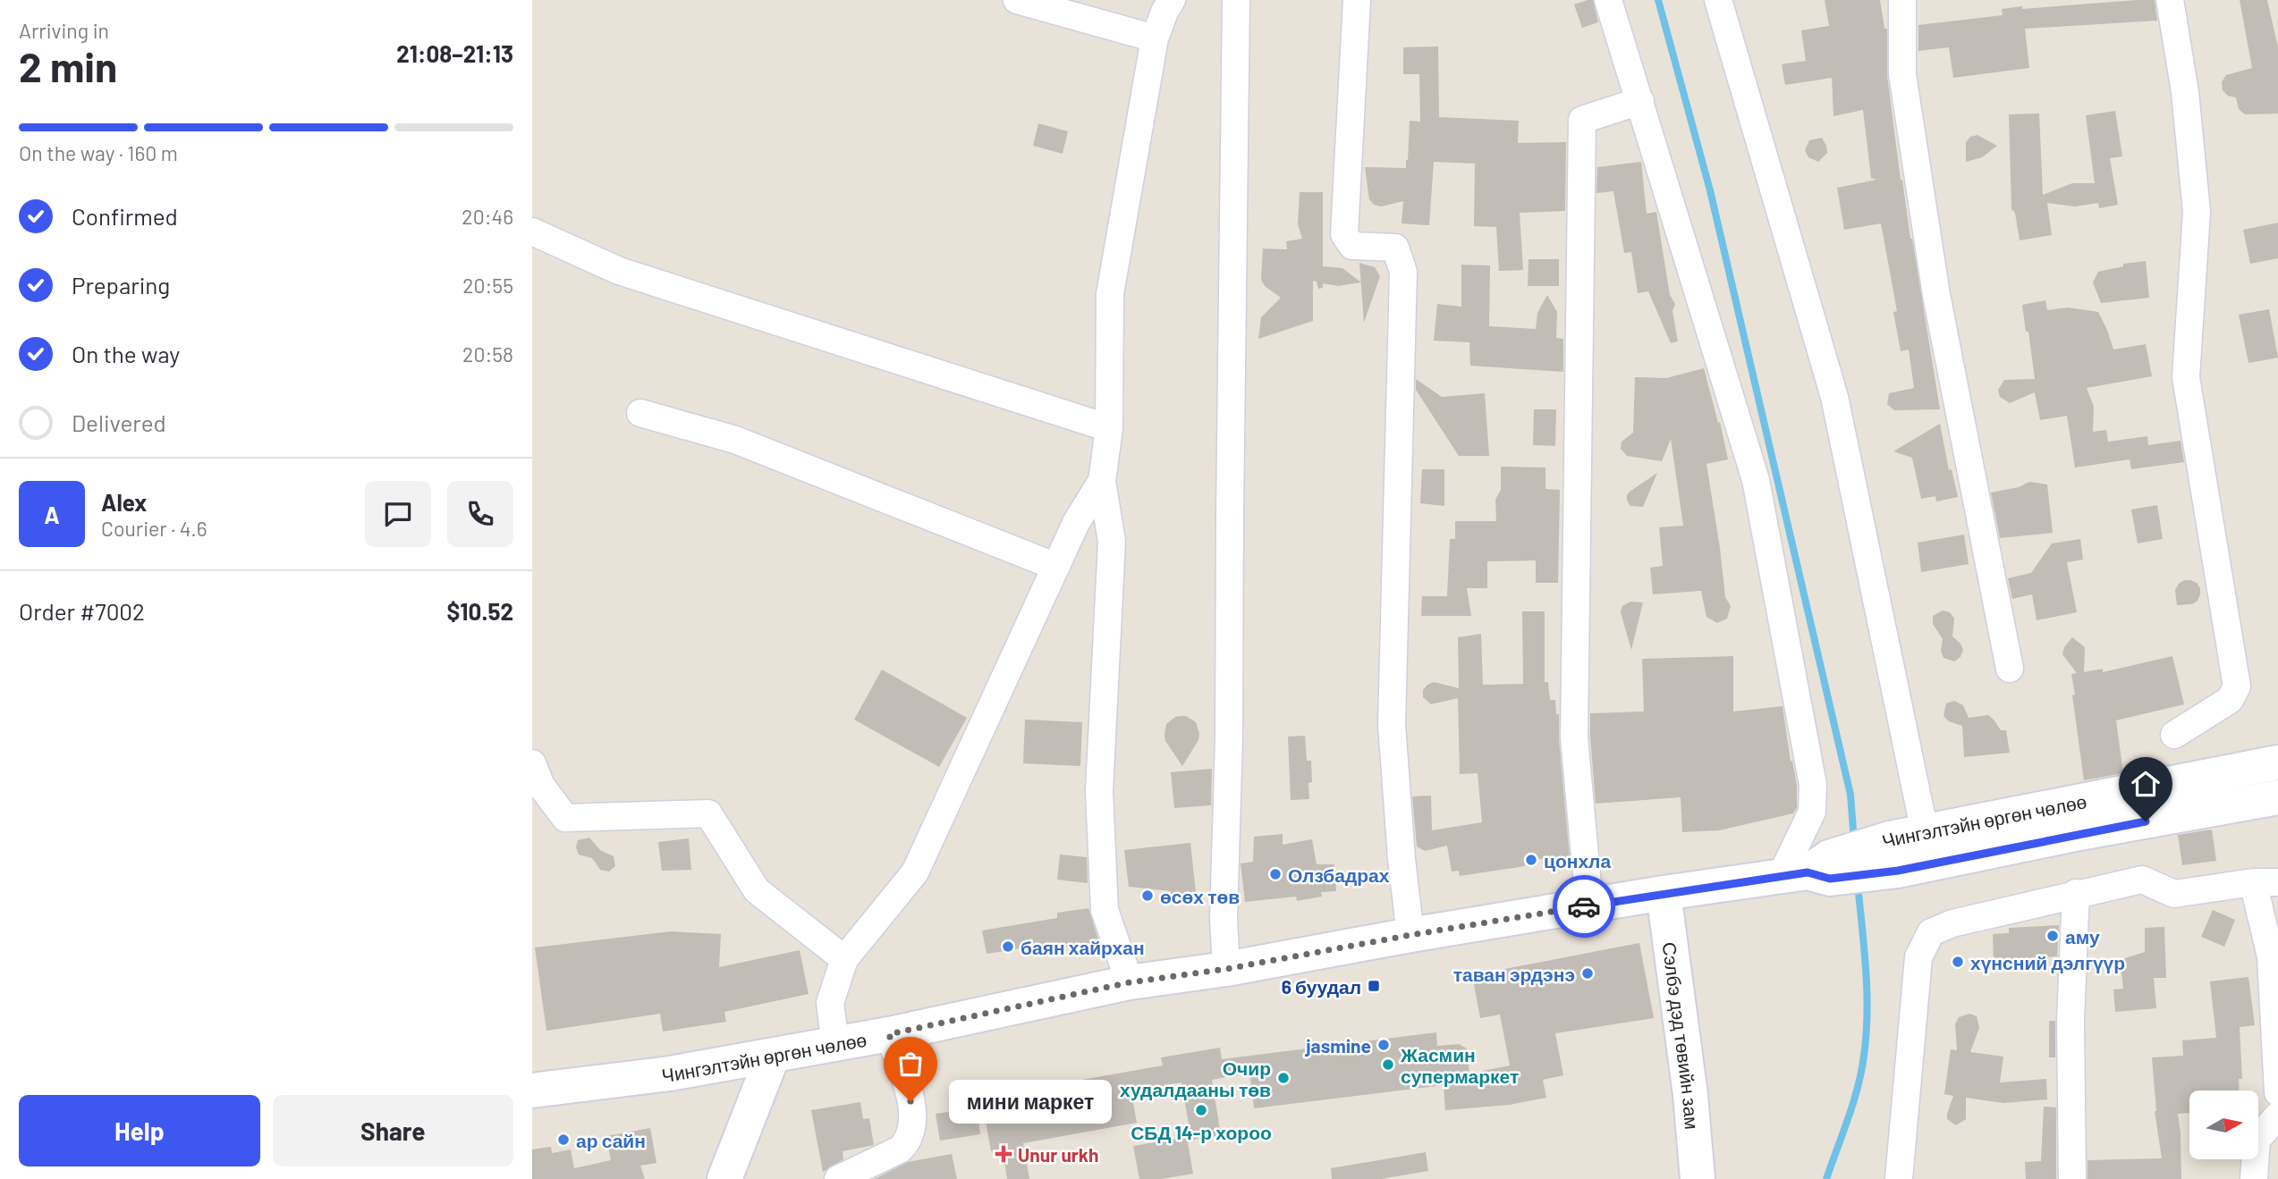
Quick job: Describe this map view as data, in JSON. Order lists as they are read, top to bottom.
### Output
{
  "streets": {
    "main road": ["Чингэлтэйн өргөн чөлөө", "Сэлбэ дэд төвийн зам"]
  },
  "crossings": [
    ["Чингэлтэйн өргөн чөлөө", "Сэлбэ дэд төвийн зам"]
  ],
  "places": {
    "other": [
      "цонхла",
      "Олзбадрах",
      "өсөх төв",
      "аму",
      "баян хайрхан",
      "хүнсний дэлгүүр",
      "таван эрдэнэ",
      "jasmine",
      "Жасмин супермаркет",
      "Очир худалдааны төв",
      "мини маркет",
      "СБД 14-р хороо",
      "ар сайн"
    ],
    "transit": ["6 буудал"],
    "health": ["Unur urkh"]
  },
  "north": "right",
  "page": {
    "heading": ["2 min", "Arriving in", "21:08–21:13"],
    "panel": [
      "Alex",
      "Courier · 4.6",
      "Order #7002",
      "$10.52"
    ],
    "bar": "On the way · 160 m",
    "list": [
      ["Confirmed", "20:46"],
      ["Preparing", "20:55"],
      ["On the way", "20:58"],
      "Delivered"
    ],
    "round": "A",
    "bubble": "мини маркет",
    "buttons": ["Help", "Share"]
  }
}
